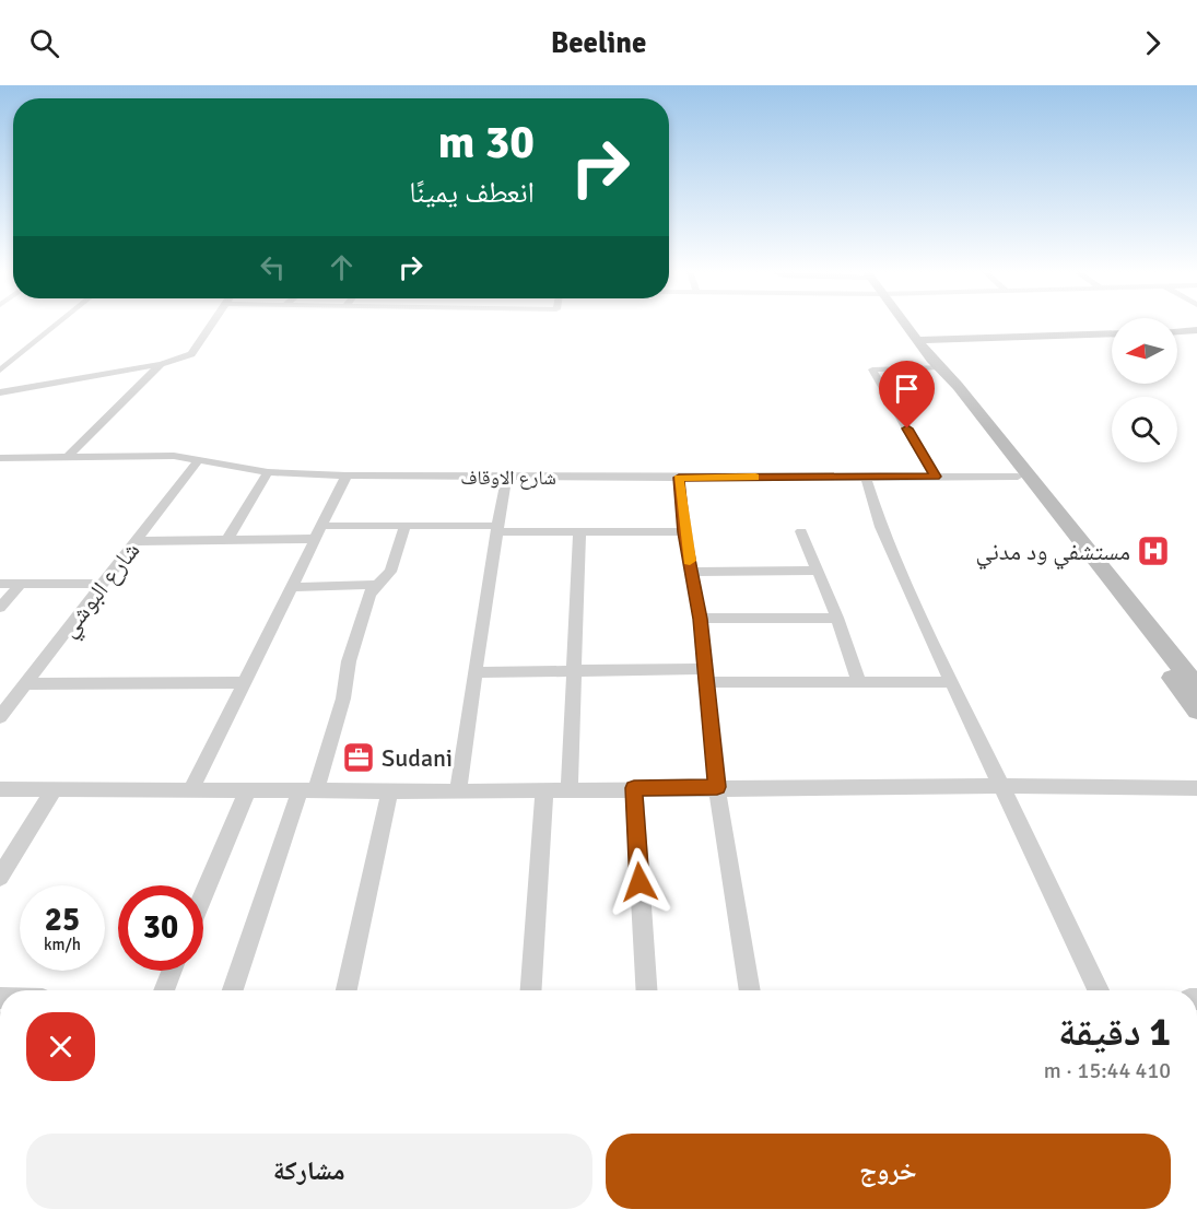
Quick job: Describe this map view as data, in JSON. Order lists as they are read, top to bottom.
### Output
{
  "streets": {
    "street": ["شارع الاوقاف", "شارع البوشي"]
  },
  "crossings": [
    ["شارع الاوقاف", "شارع البوشي"]
  ],
  "places": {
    "hospital": ["مستشفي ود مدني"],
    "office": ["Sudani"]
  },
  "north": "left",
  "page": {
    "header": "Beeline",
    "turn": ["30 m", "انعطف يمينًا"],
    "speed": "25 km/h",
    "limit": "30",
    "heading": ["1 دقيقة", "410 m · 15:44"],
    "buttons": ["خروج", "مشاركة"]
  }
}
